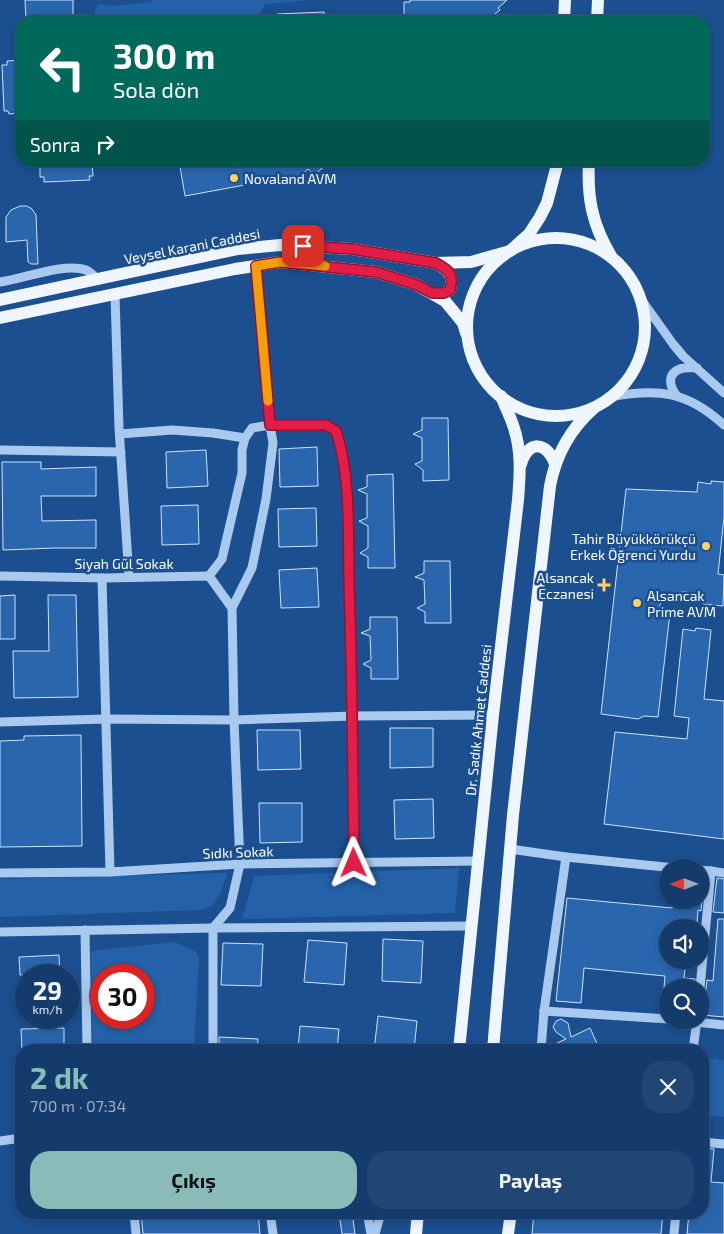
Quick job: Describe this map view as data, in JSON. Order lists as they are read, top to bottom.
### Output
{
  "streets": {
    "main road": ["Veysel Karani Caddesi", "Dr. Sadık Ahmet Caddesi"],
    "street": ["Siyah Gül Sokak", "Sıdkı Sokak"]
  },
  "crossings": [
    ["Veysel Karani Caddesi", "Dr. Sadık Ahmet Caddesi"],
    ["Dr. Sadık Ahmet Caddesi", "Sıdkı Sokak"]
  ],
  "places": {
    "other": ["Novaland AVM", "Tahir Büyükkörükçü Erkek Öğrenci Yurdu", "Alsancak Prime AVM"],
    "health": ["Alsancak Eczanesi"]
  },
  "north": "left",
  "page": {
    "turn": ["300 m", "Sola dön"],
    "then": "Sonra",
    "speed": "29 km/h",
    "limit": "30",
    "heading": ["2 dk", "700 m · 07:34"],
    "buttons": ["Çıkış", "Paylaş"]
  }
}
